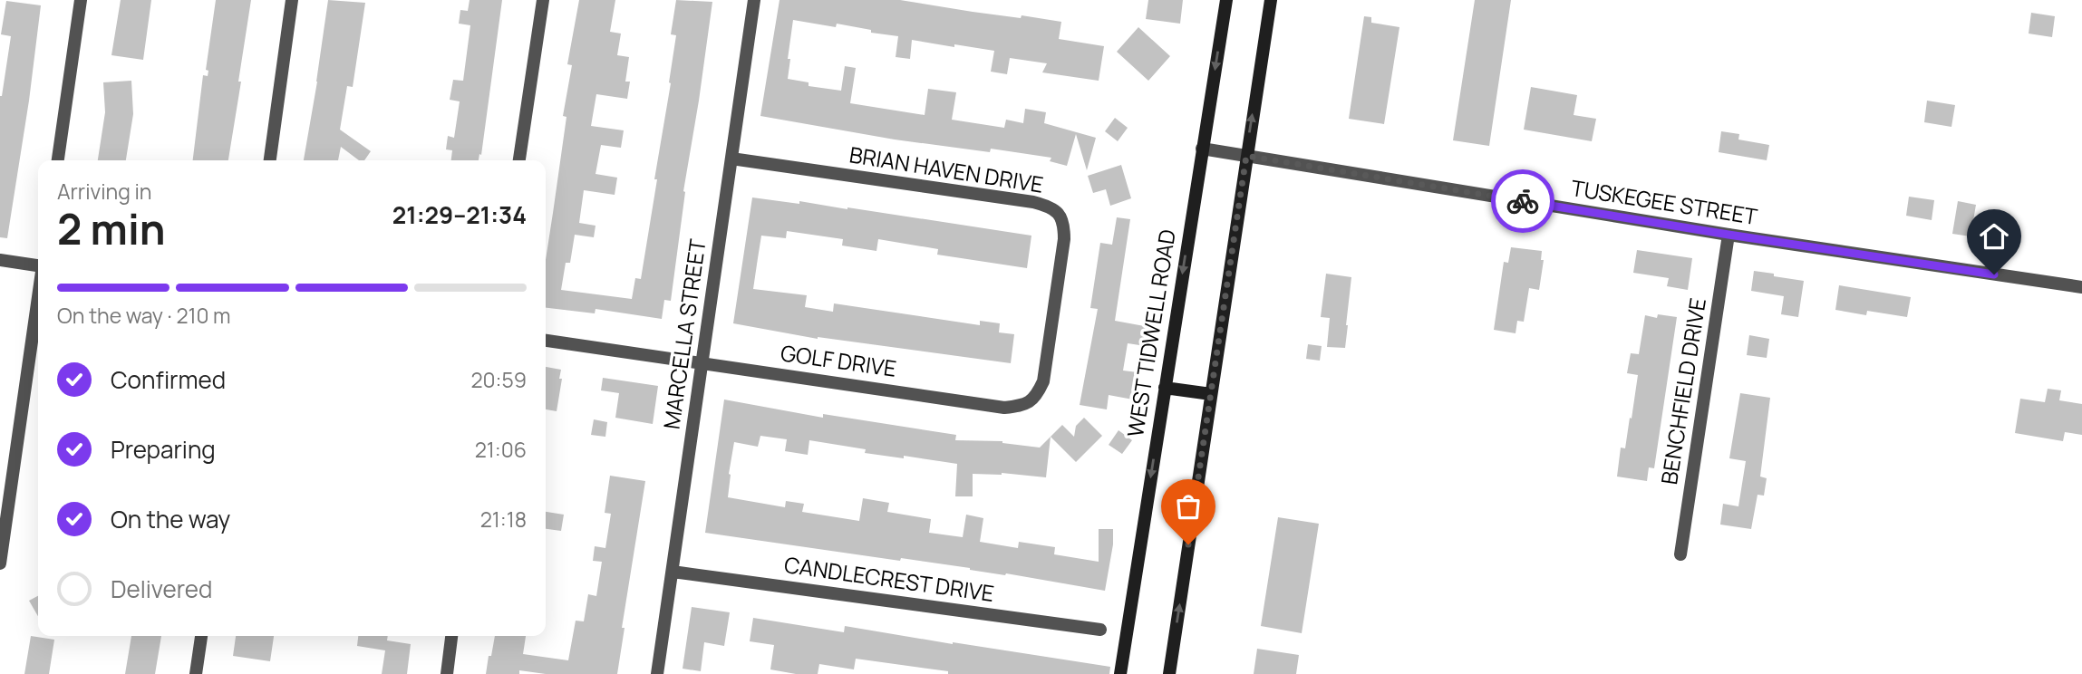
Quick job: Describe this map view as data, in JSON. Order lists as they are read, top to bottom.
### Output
{
  "streets": {
    "main road": ["WEST TIDWELL ROAD"],
    "street": [
      "BRIAN HAVEN DRIVE",
      "TUSKEGEE STREET",
      "MARCELLA STREET",
      "GOLF DRIVE",
      "BENCHFIELD DRIVE",
      "CANDLECREST DRIVE"
    ]
  },
  "crossings": [
    ["BRIAN HAVEN DRIVE", "MARCELLA STREET"],
    ["BRIAN HAVEN DRIVE", "GOLF DRIVE"],
    ["TUSKEGEE STREET", "WEST TIDWELL ROAD"],
    ["TUSKEGEE STREET", "BENCHFIELD DRIVE"],
    ["MARCELLA STREET", "GOLF DRIVE"],
    ["MARCELLA STREET", "CANDLECREST DRIVE"]
  ],
  "page": {
    "heading": ["2 min", "Arriving in", "21:29–21:34"],
    "bar": "On the way · 210 m",
    "list": [
      ["Confirmed", "20:59"],
      ["Preparing", "21:06"],
      ["On the way", "21:18"],
      "Delivered"
    ]
  }
}
